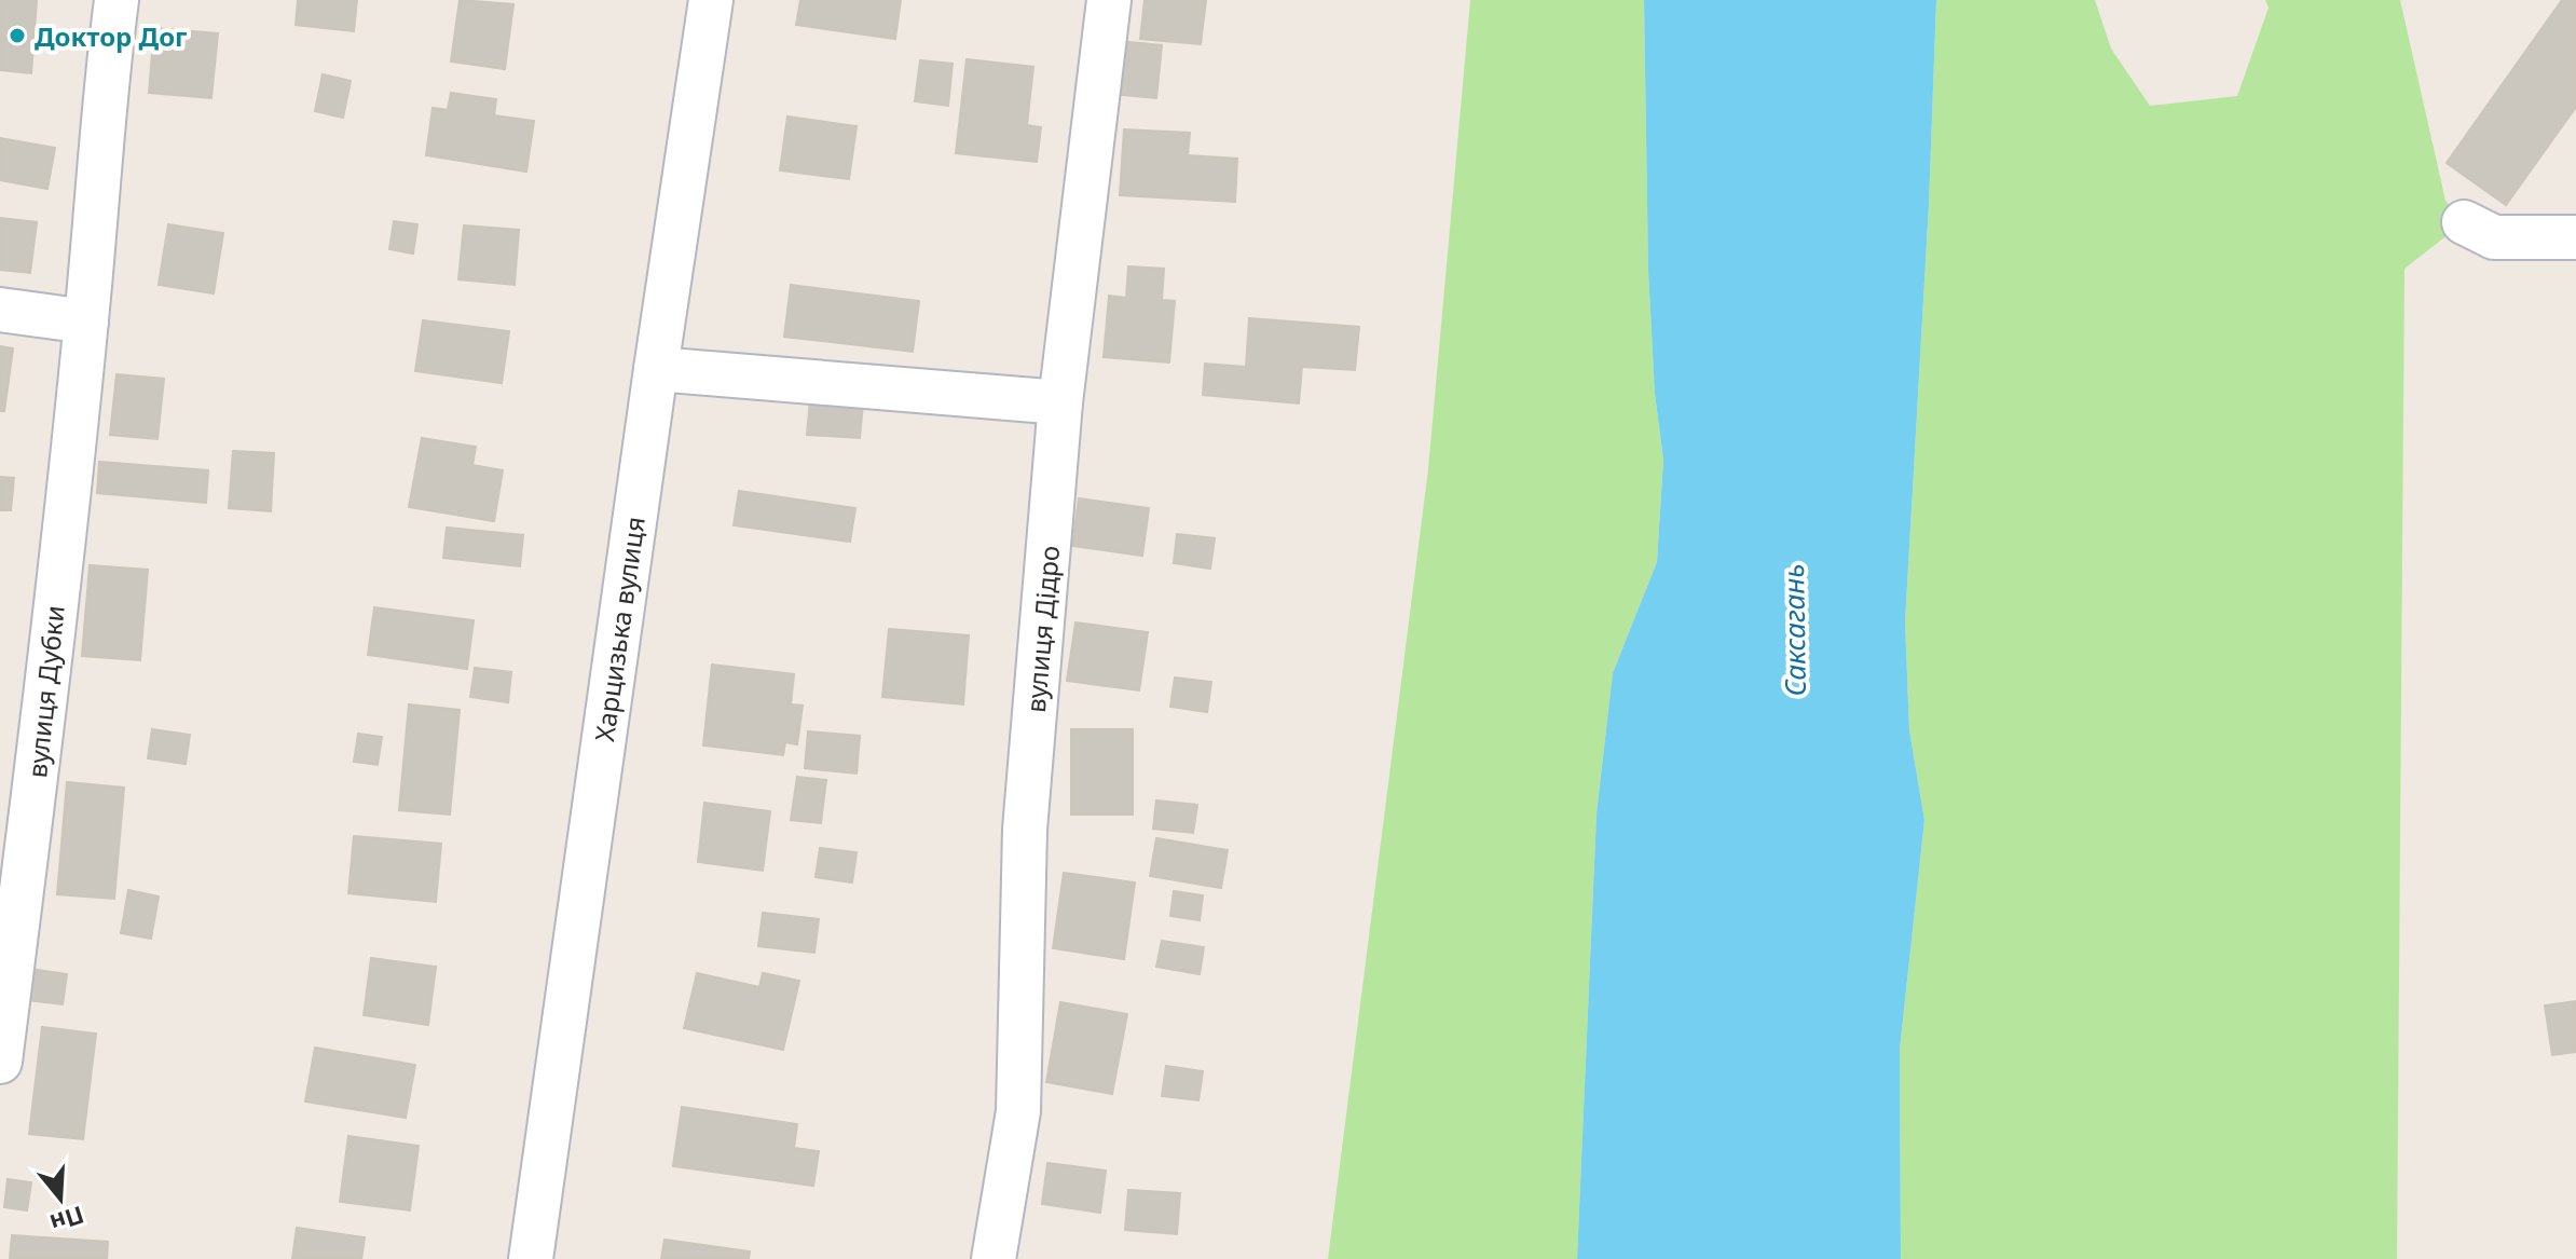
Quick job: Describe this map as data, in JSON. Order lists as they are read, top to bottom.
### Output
{
  "streets": {
    "street": ["Харцизька вулиця", "вулиця Дідро", "вулиця Дубки"]
  },
  "water": ["Саксагань"],
  "places": ["Доктор Дог"],
  "north": "bottom"
}
